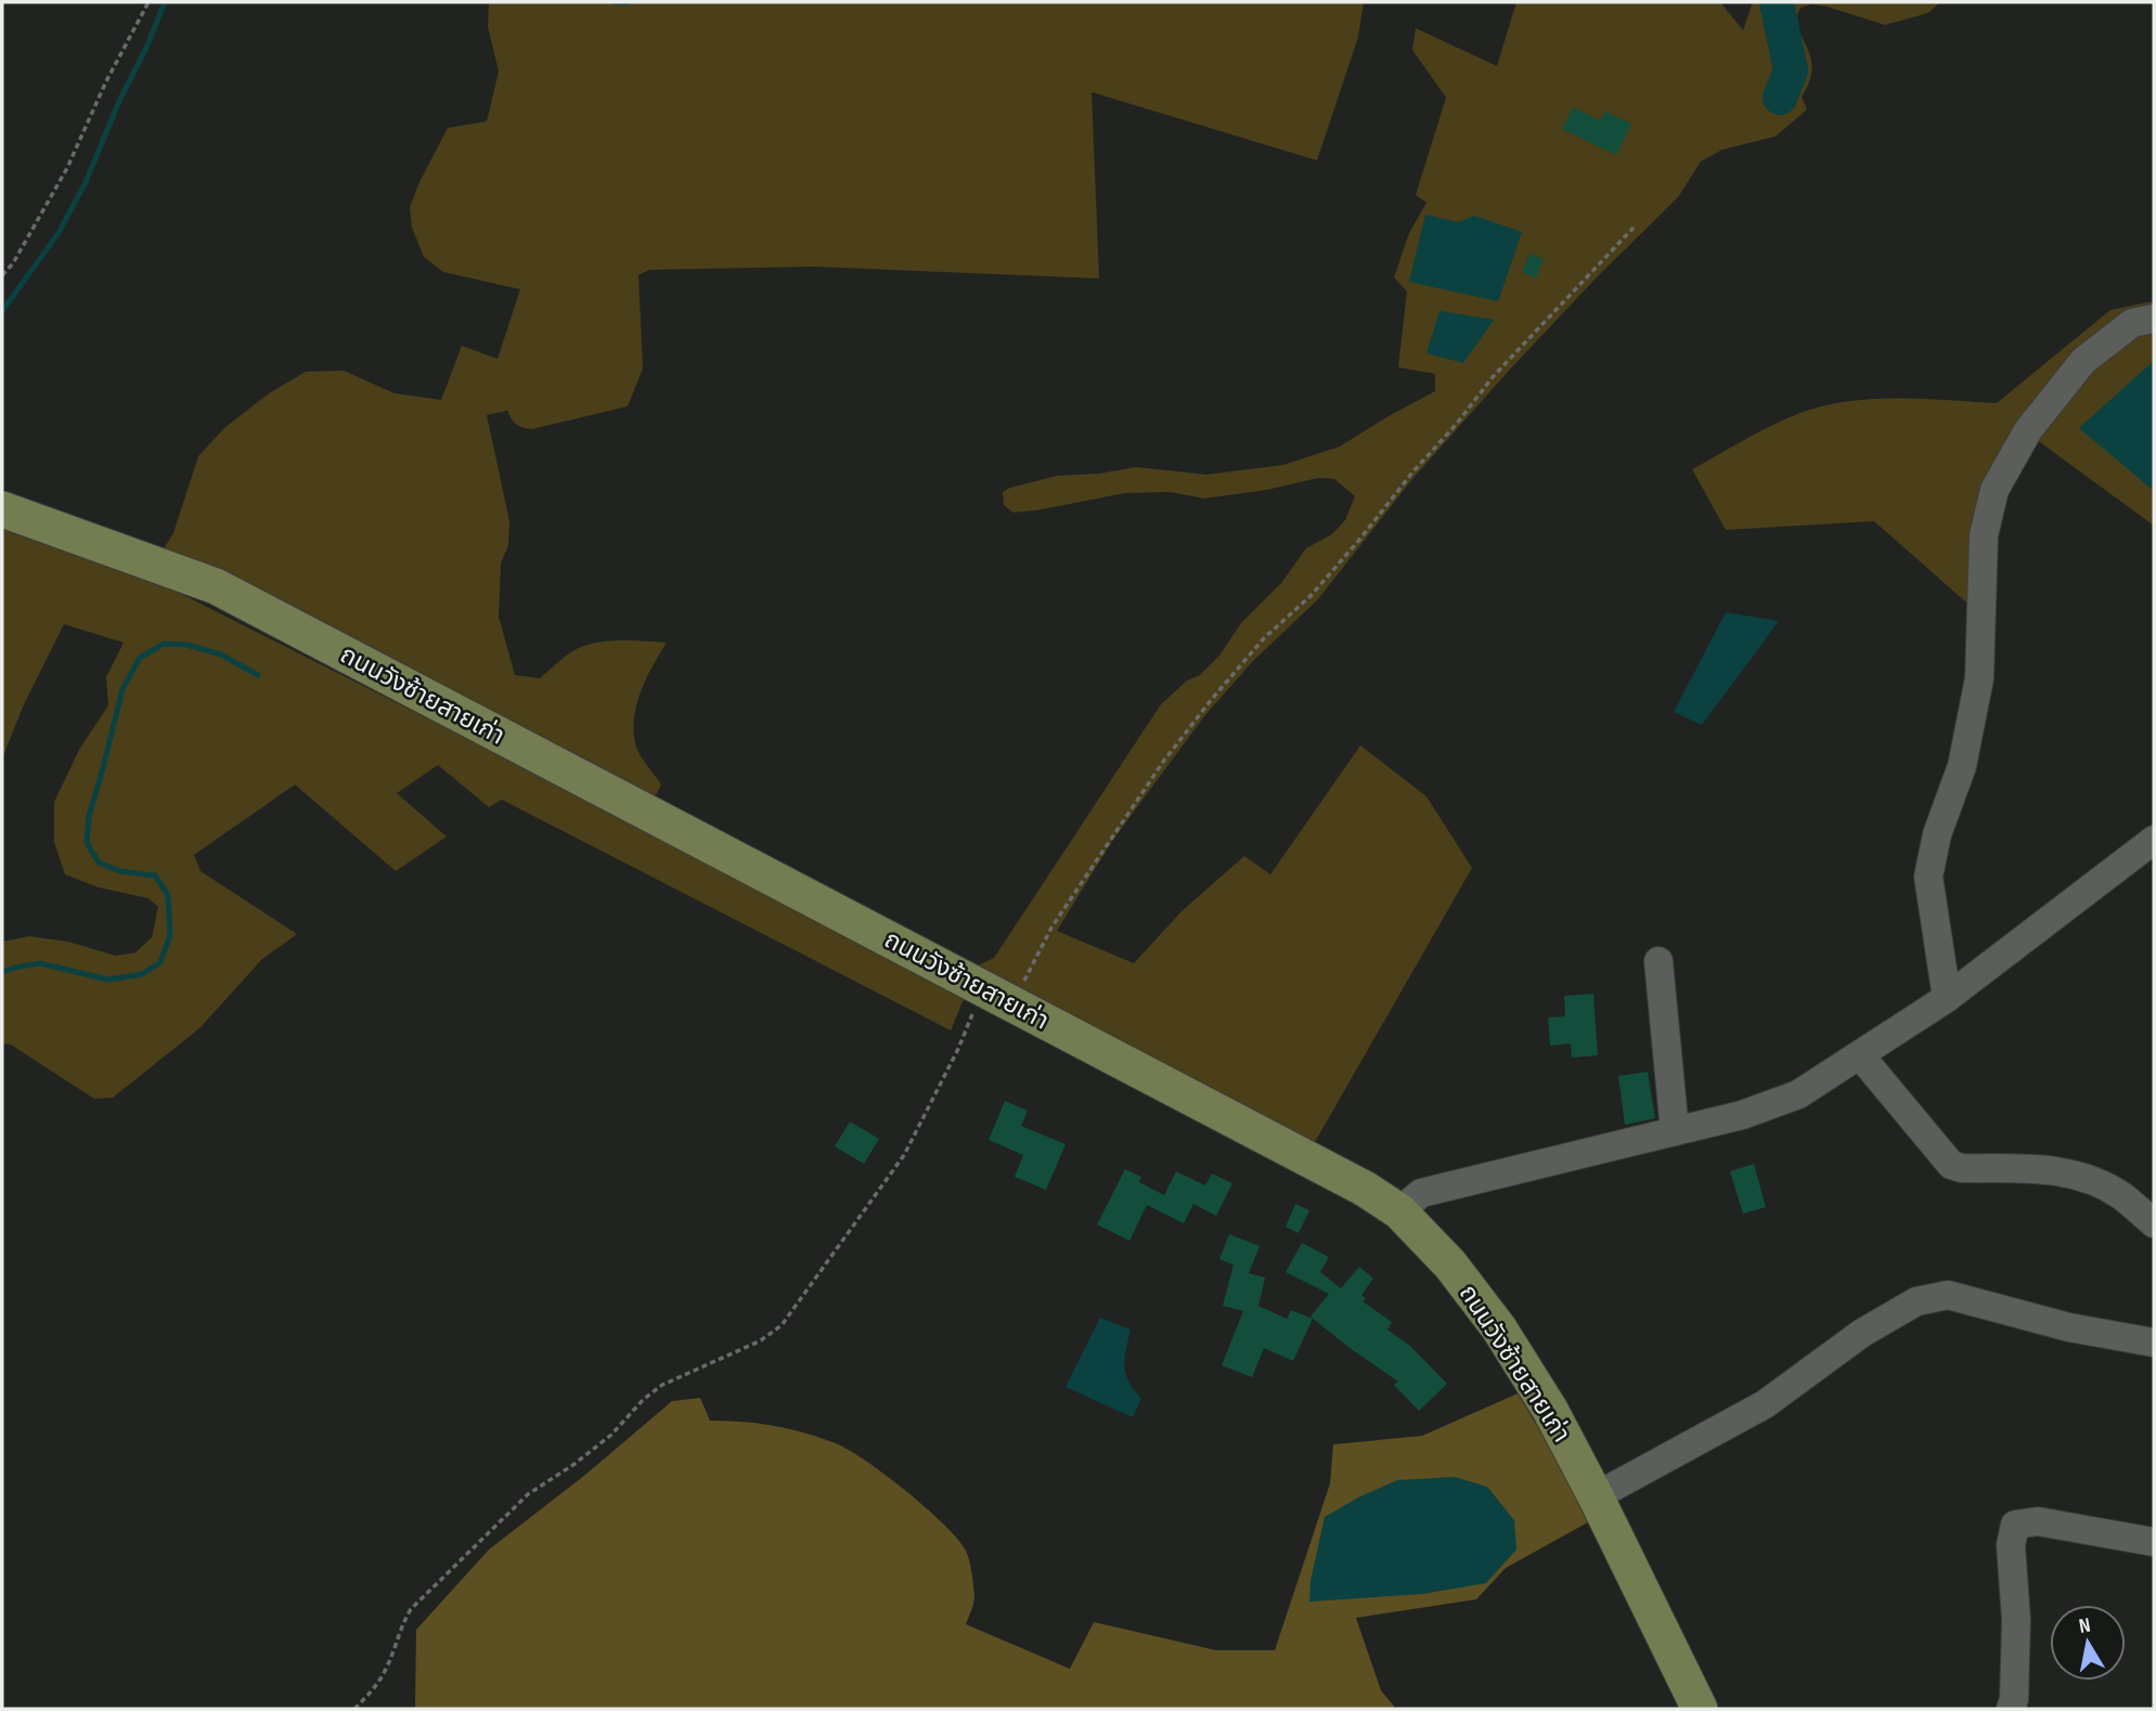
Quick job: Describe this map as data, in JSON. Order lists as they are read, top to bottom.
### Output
{
  "streets": {
    "main road": ["ถนนวังซ้ายสายเก่า"]
  },
  "north": "top"
}
